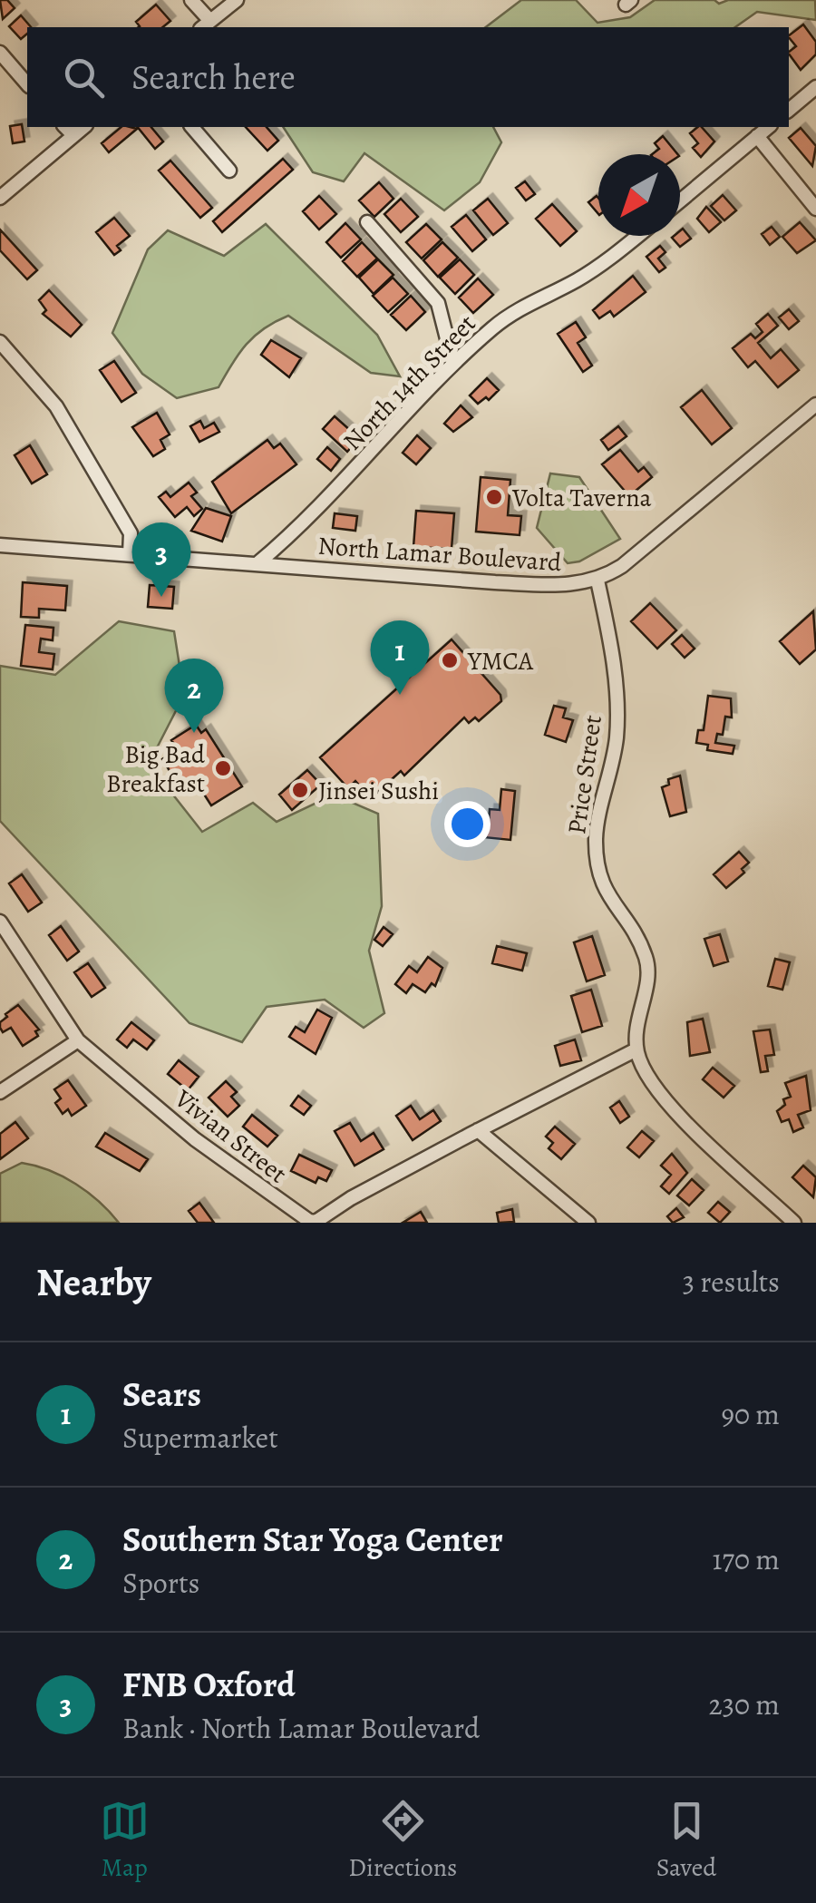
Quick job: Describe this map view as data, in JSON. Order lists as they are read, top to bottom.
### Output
{
  "streets": {
    "street": [
      "North 14th Street",
      "North Lamar Boulevard",
      "Price Street",
      "Vivian Street"
    ]
  },
  "crossings": [
    ["North 14th Street", "North Lamar Boulevard"],
    ["North Lamar Boulevard", "Price Street"],
    ["Price Street", "Vivian Street"]
  ],
  "places": [
    "Volta Taverna",
    "YMCA",
    "Big Bad Breakfast",
    "Jinsei Sushi"
  ],
  "north": "bottom left",
  "page": {
    "search": "Search here",
    "pins": ["3", "1", "2"],
    "heading": ["Nearby", "3 results"],
    "list": [
      {
        "mark": "1",
        "name": "Sears",
        "note": "Supermarket",
        "value": "90 m"
      },
      {
        "mark": "2",
        "name": "Southern Star Yoga Center",
        "note": "Sports",
        "value": "170 m"
      },
      {
        "mark": "3",
        "name": "FNB Oxford",
        "note": "Bank · North Lamar Boulevard",
        "value": "230 m"
      }
    ],
    "nav": ["Map", "Directions", "Saved"]
  }
}
